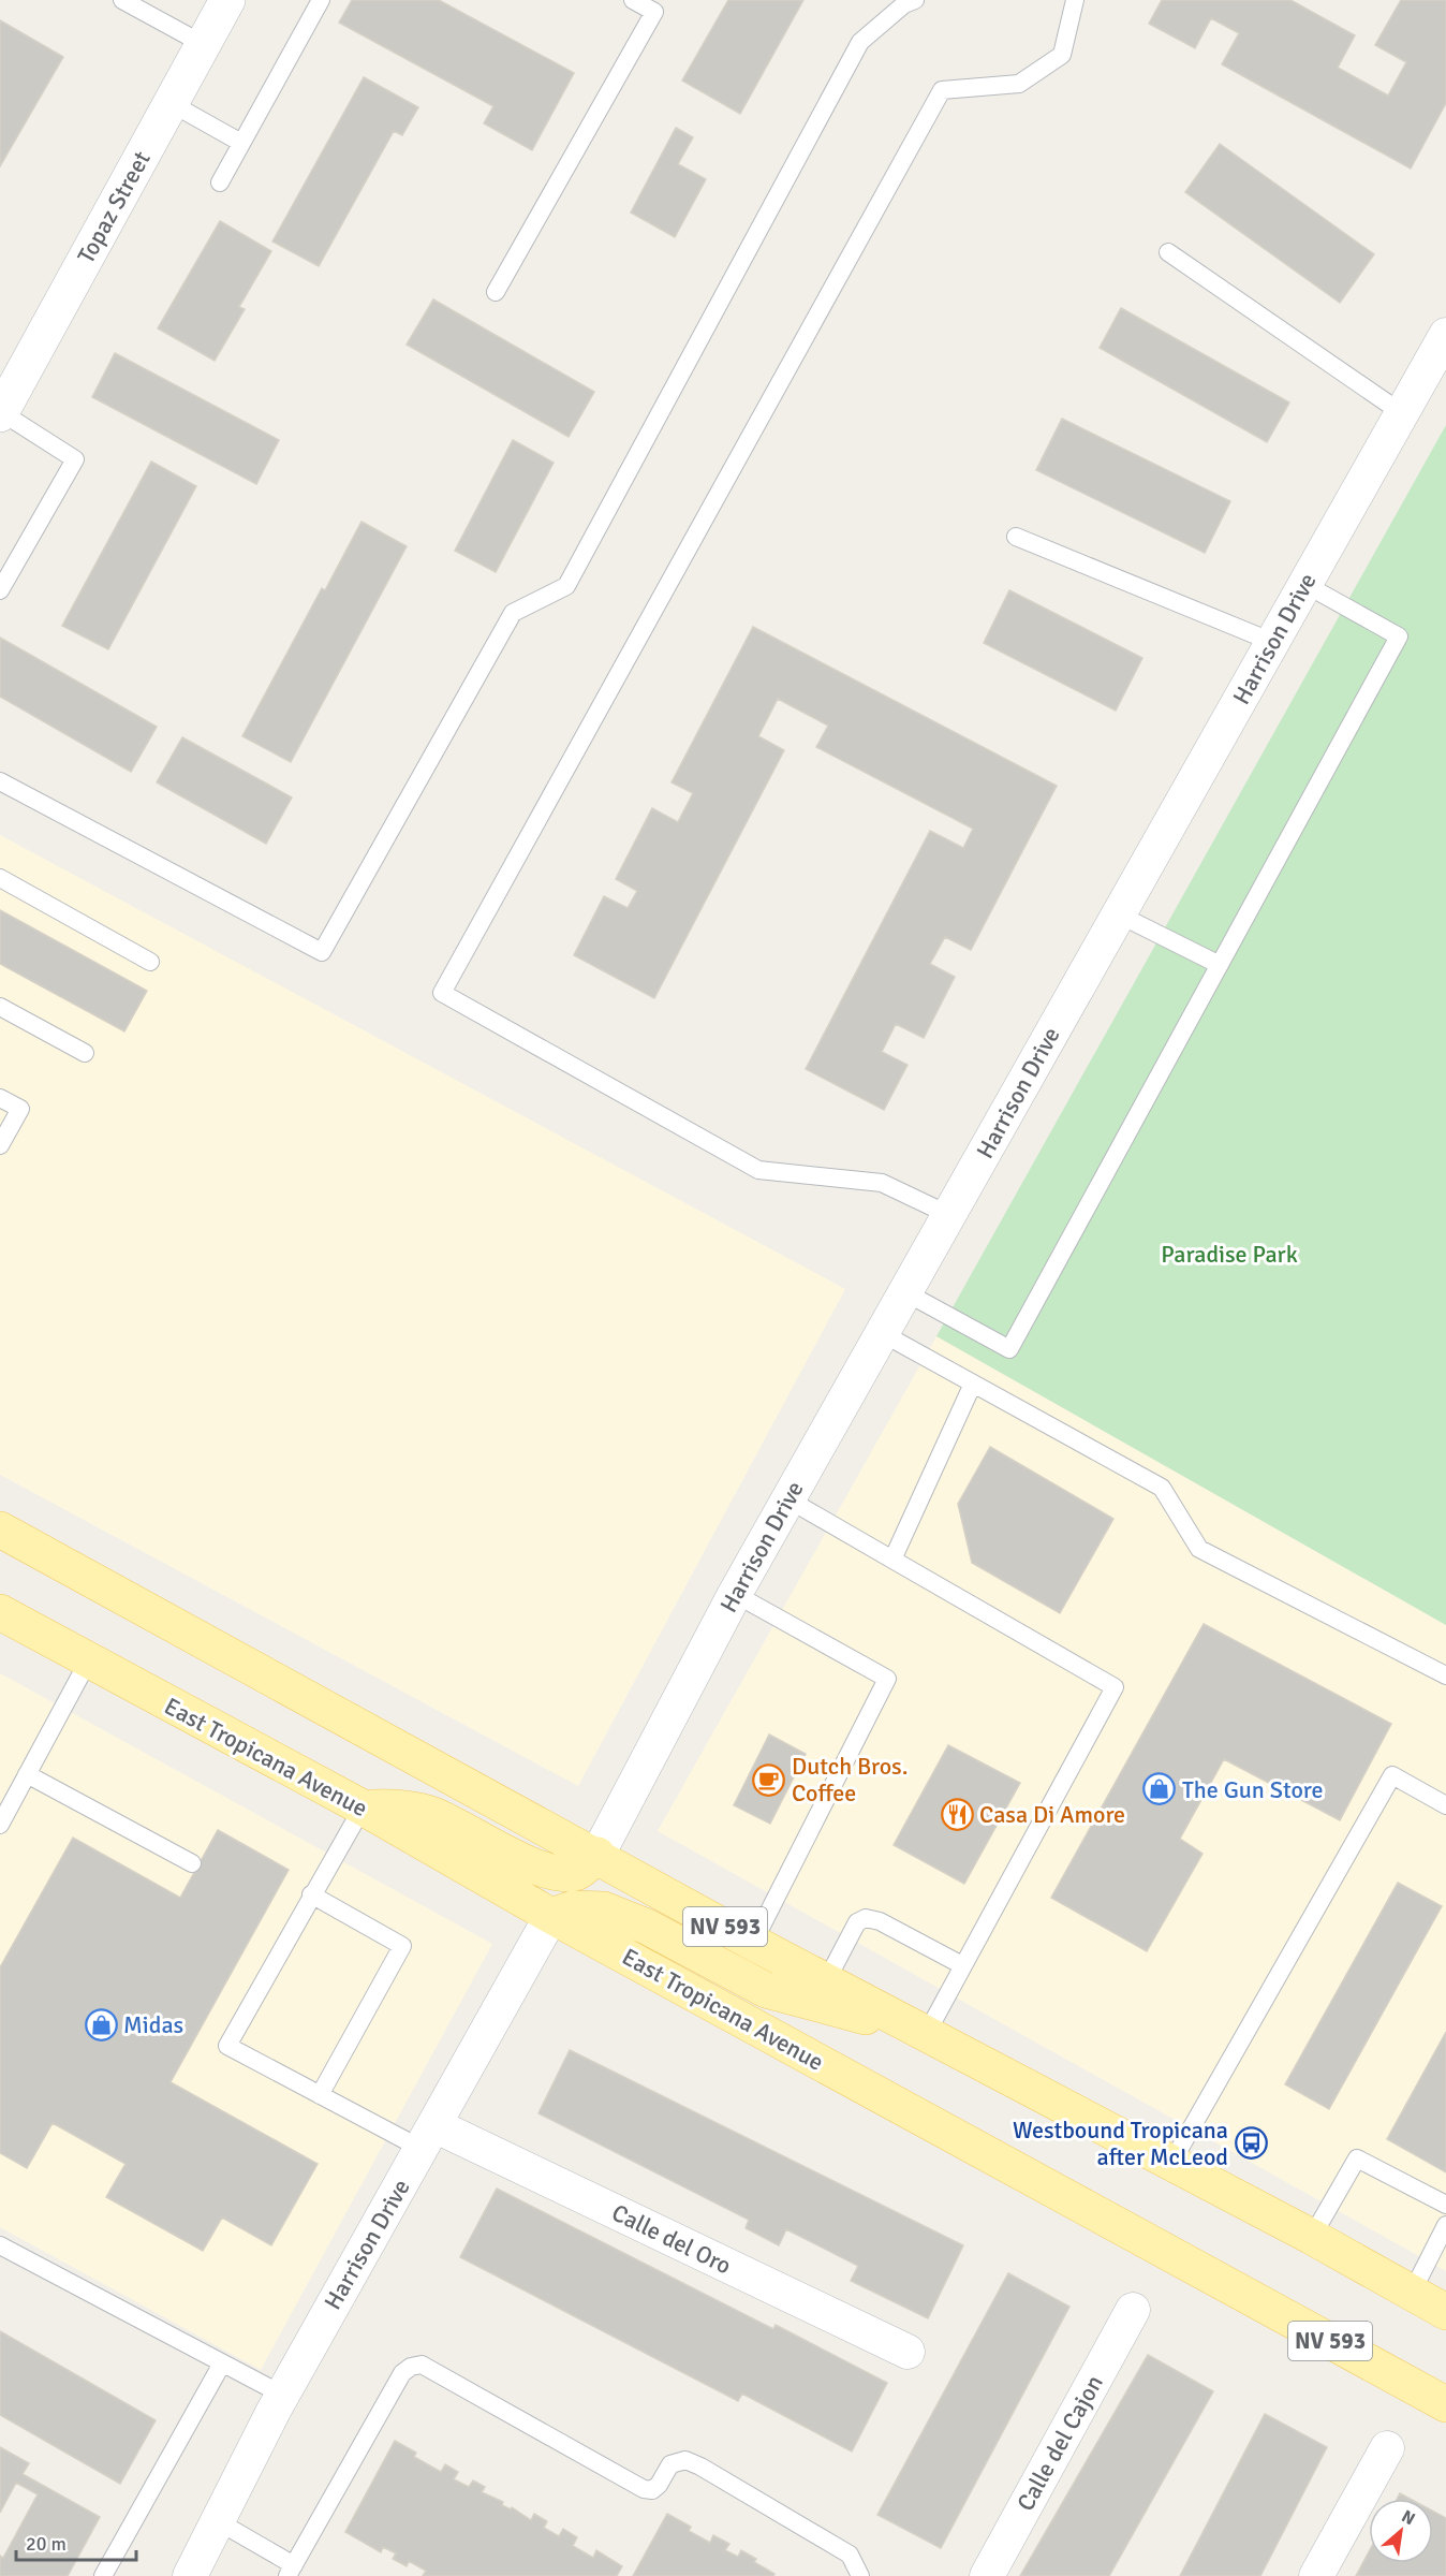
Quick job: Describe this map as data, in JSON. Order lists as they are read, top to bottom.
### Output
{
  "streets": {
    "main road": ["East Tropicana Avenue", "NV 593"],
    "street": [
      "Topaz Street",
      "Harrison Drive",
      "Calle del Oro",
      "Calle del Cajon"
    ]
  },
  "crossings": [
    ["Harrison Drive", "East Tropicana Avenue"],
    ["Harrison Drive", "NV 593"],
    ["Harrison Drive", "Calle del Oro"]
  ],
  "parks": ["Paradise Park"],
  "places": {
    "cafe": ["Dutch Bros. Coffee"],
    "shop": ["The Gun Store", "Midas"],
    "restaurant": ["Casa Di Amore"],
    "bus stop": ["Westbound Tropicana after McLeod"]
  },
  "scale_bar": "20 m",
  "north": "top right"
}
